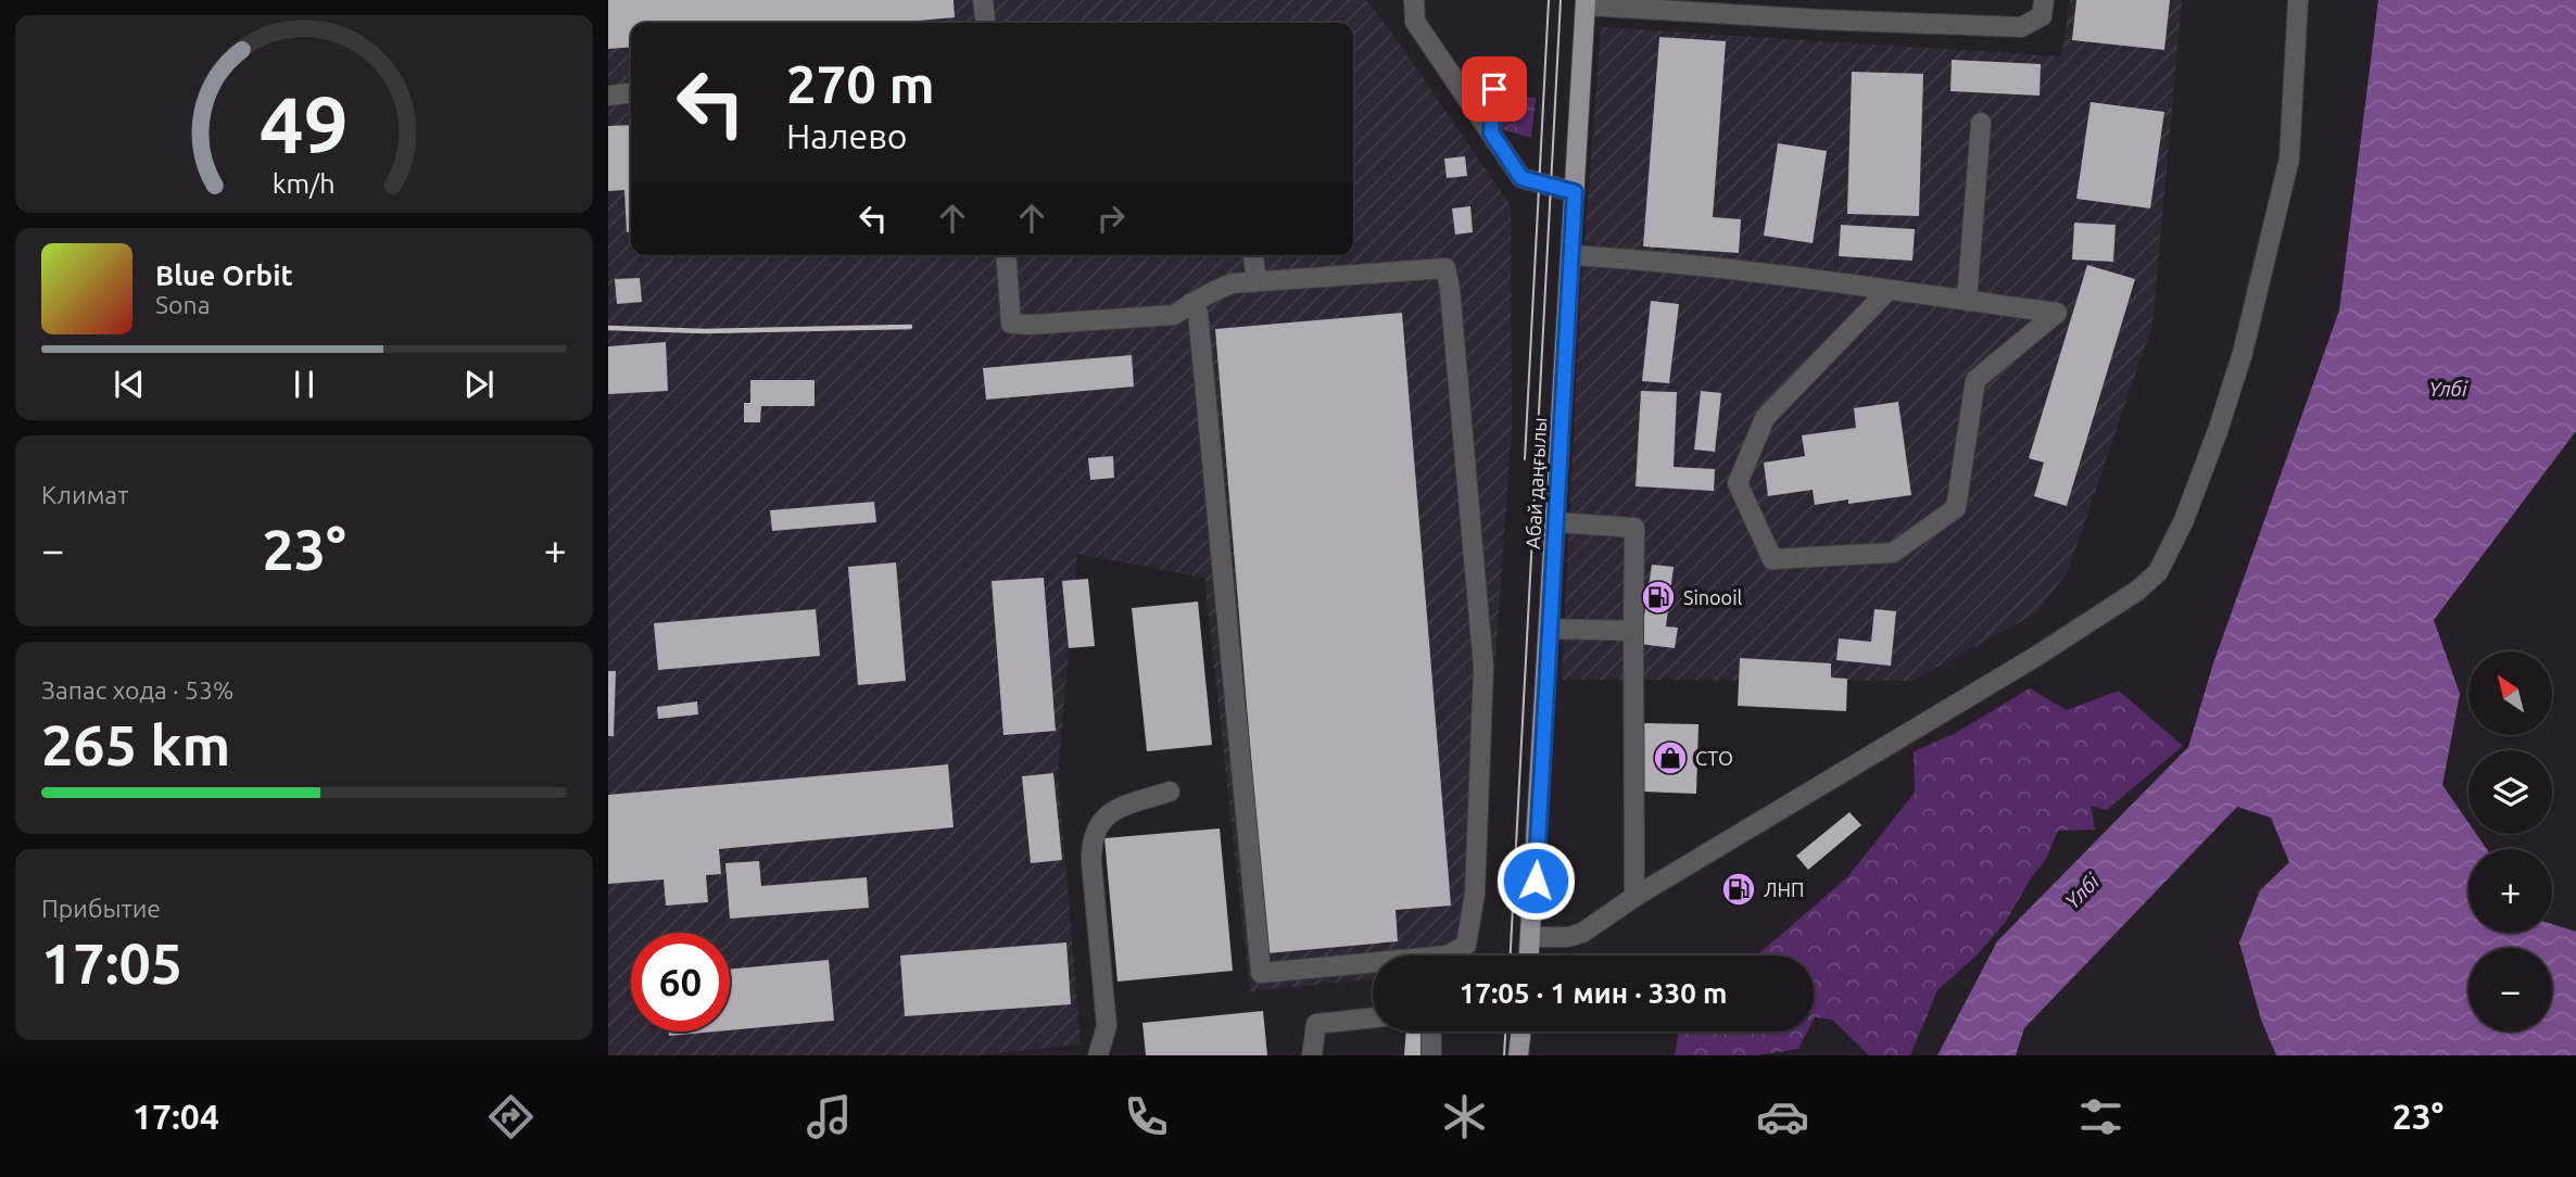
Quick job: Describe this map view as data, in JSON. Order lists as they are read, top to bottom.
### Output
{
  "streets": {
    "main road": ["Абай даңғылы"]
  },
  "water": ["Үлбі"],
  "places": {
    "fuel station": ["Sinooil", "ЛНП"],
    "shop": ["СТО"]
  },
  "north": "top left",
  "page": {
    "turn": ["270 m", "Налево"],
    "song": ["Blue Orbit", "Sona"],
    "tile": [
      "Климат",
      ["Запас хода · 53%", "265 km"],
      ["Прибытие", "17:05"]
    ],
    "heat": ["−", "23°", "+"],
    "map_buttons": ["+", "−"],
    "limit": "60",
    "trip": "17:05 · 1 мин · 330 m",
    "tabs": ["17:04", "23°"],
    "gauge": ["49", "km/h"]
  }
}
